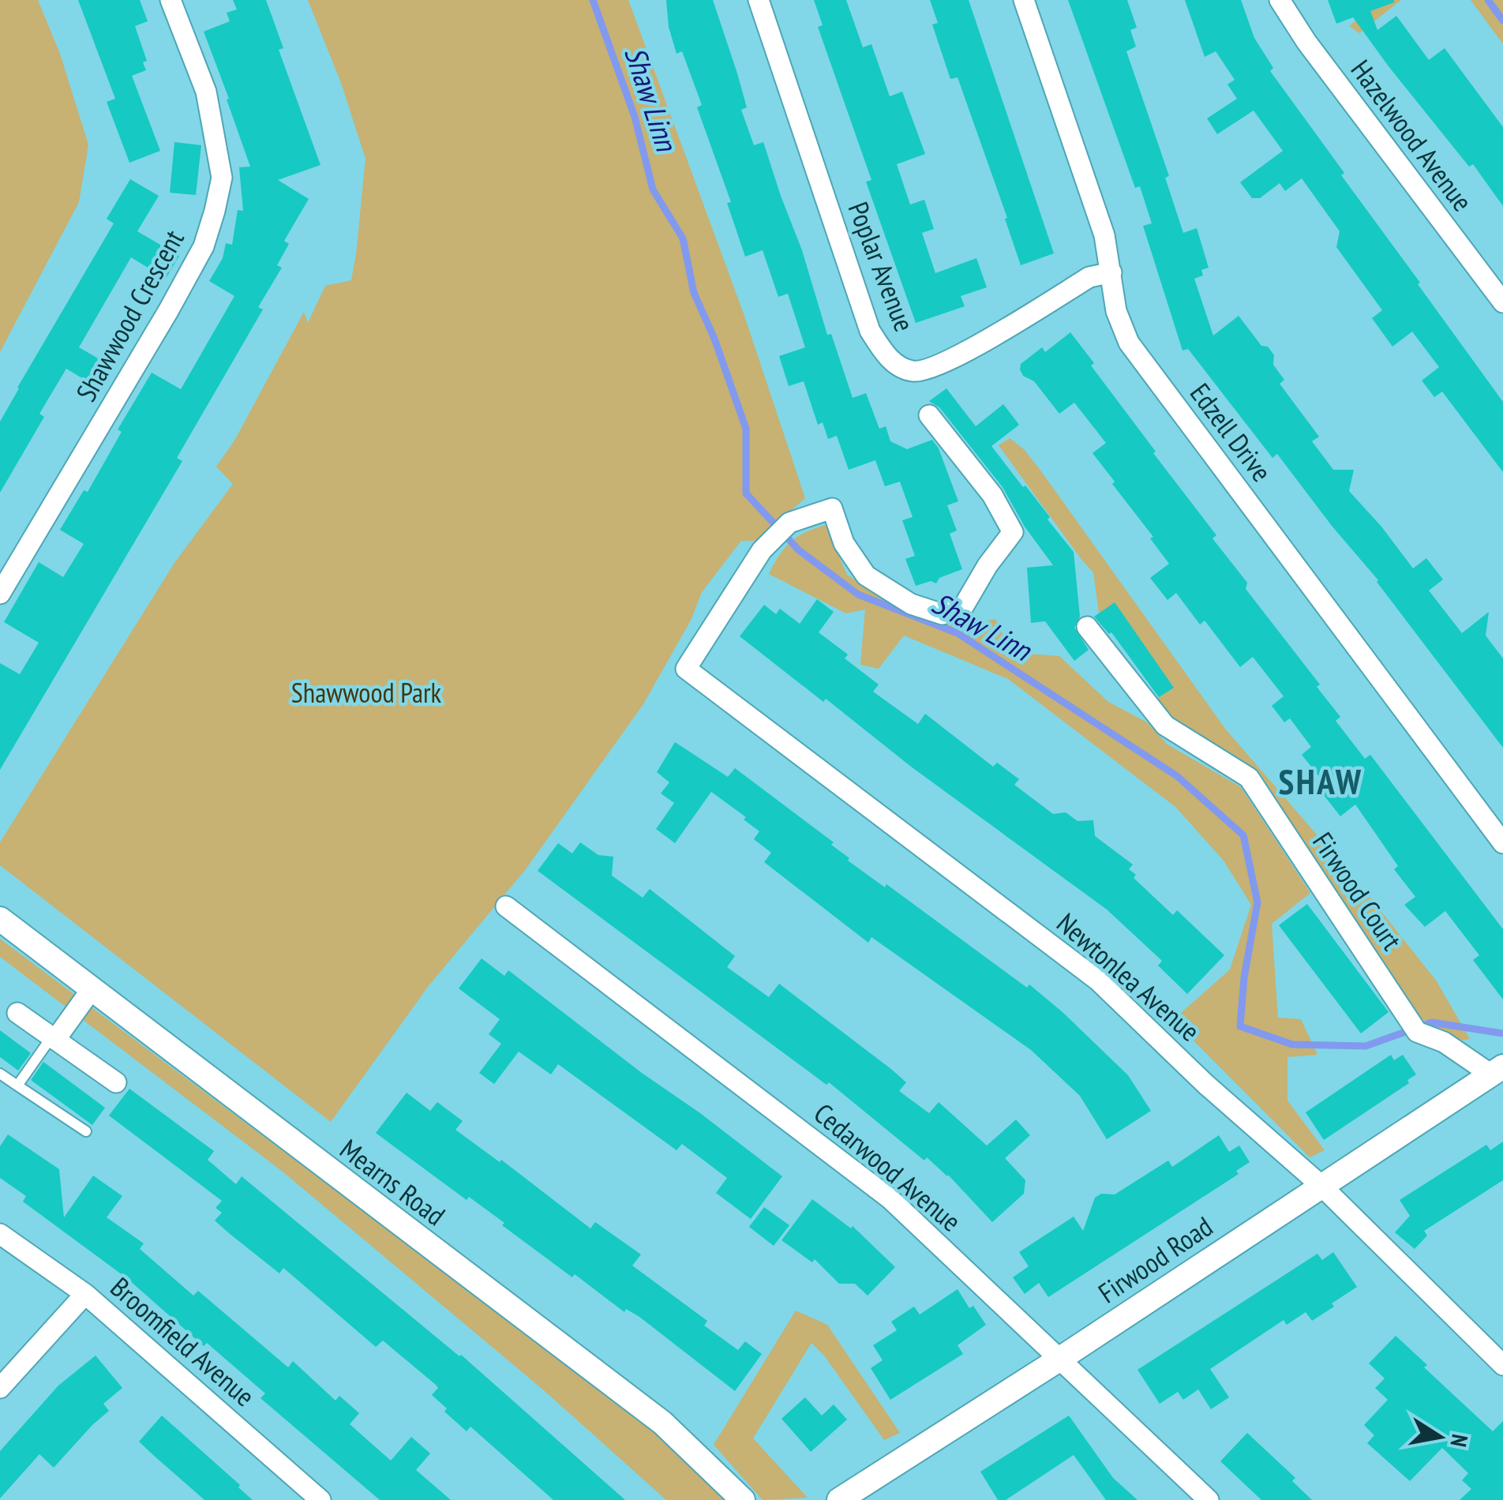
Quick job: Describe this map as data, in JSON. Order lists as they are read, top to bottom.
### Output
{
  "streets": {
    "street": [
      "Hazelwood Avenue",
      "Poplar Avenue",
      "Shawwood Crescent",
      "Edzell Drive",
      "Firwood Court",
      "Newtonlea Avenue",
      "Cedarwood Avenue",
      "Mearns Road",
      "Firwood Road",
      "Broomfield Avenue"
    ]
  },
  "crossings": [
    ["Poplar Avenue", "Edzell Drive"],
    ["Firwood Court", "Firwood Road"],
    ["Newtonlea Avenue", "Firwood Road"],
    ["Cedarwood Avenue", "Firwood Road"]
  ],
  "districts": ["SHAW"],
  "water": ["Shaw Linn"],
  "parks": ["Shawwood Park"],
  "north": "right"
}
